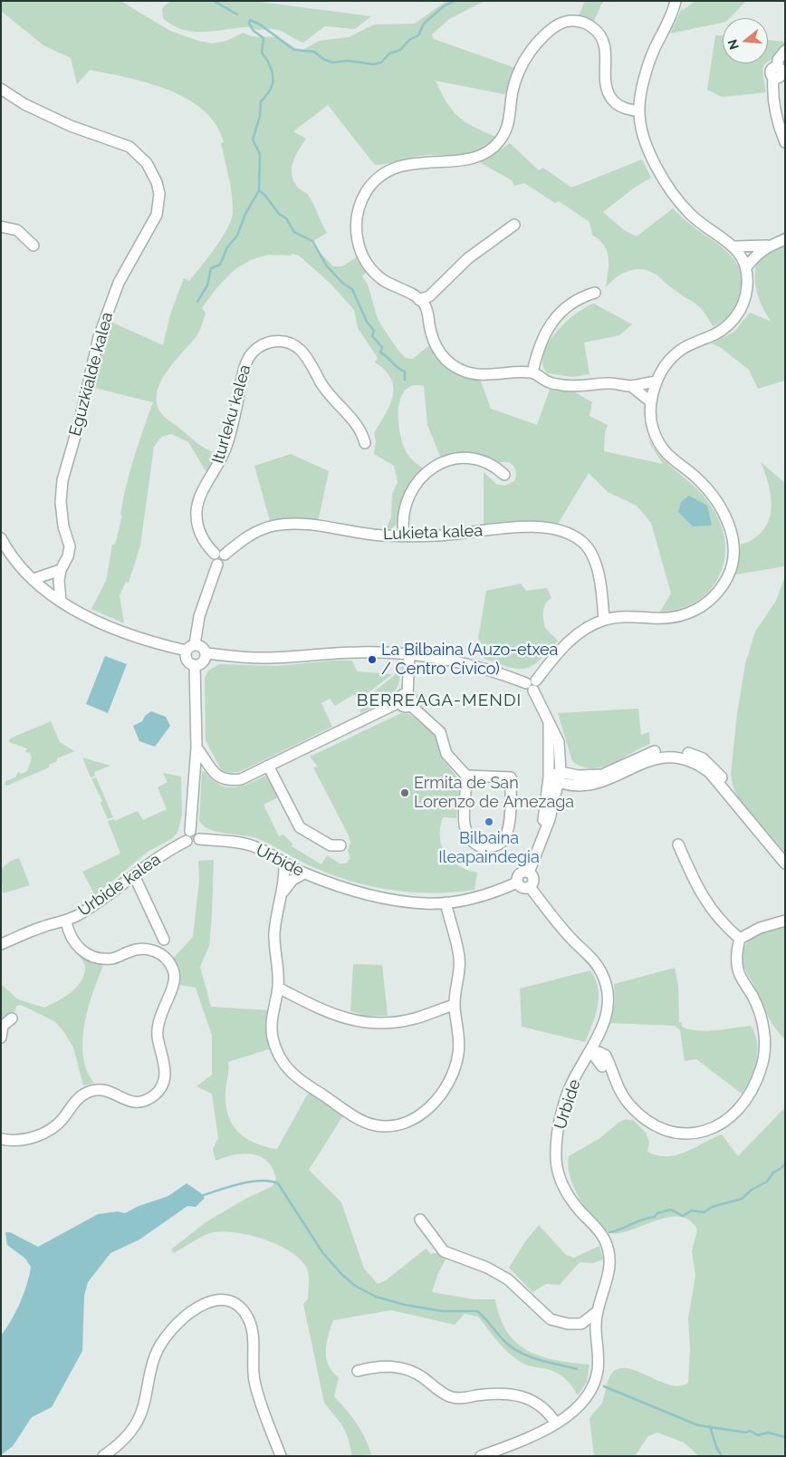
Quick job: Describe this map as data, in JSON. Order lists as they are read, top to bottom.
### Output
{
  "streets": {
    "street": [
      "Eguzkialde kalea",
      "Iturleku kalea",
      "Lukieta kalea",
      "Urbide",
      "Urbide kalea"
    ]
  },
  "crossings": [
    ["Iturleku kalea", "Lukieta kalea"],
    ["Urbide", "Urbide kalea"]
  ],
  "districts": ["BERREAGA-MENDI"],
  "places": ["La Bilbaina (Auzo-etxea / Centro Cívico)", "Ermita de San Lorenzo de Amezaga", "Bilbaina Ileapaindegia"],
  "north": "left"
}
